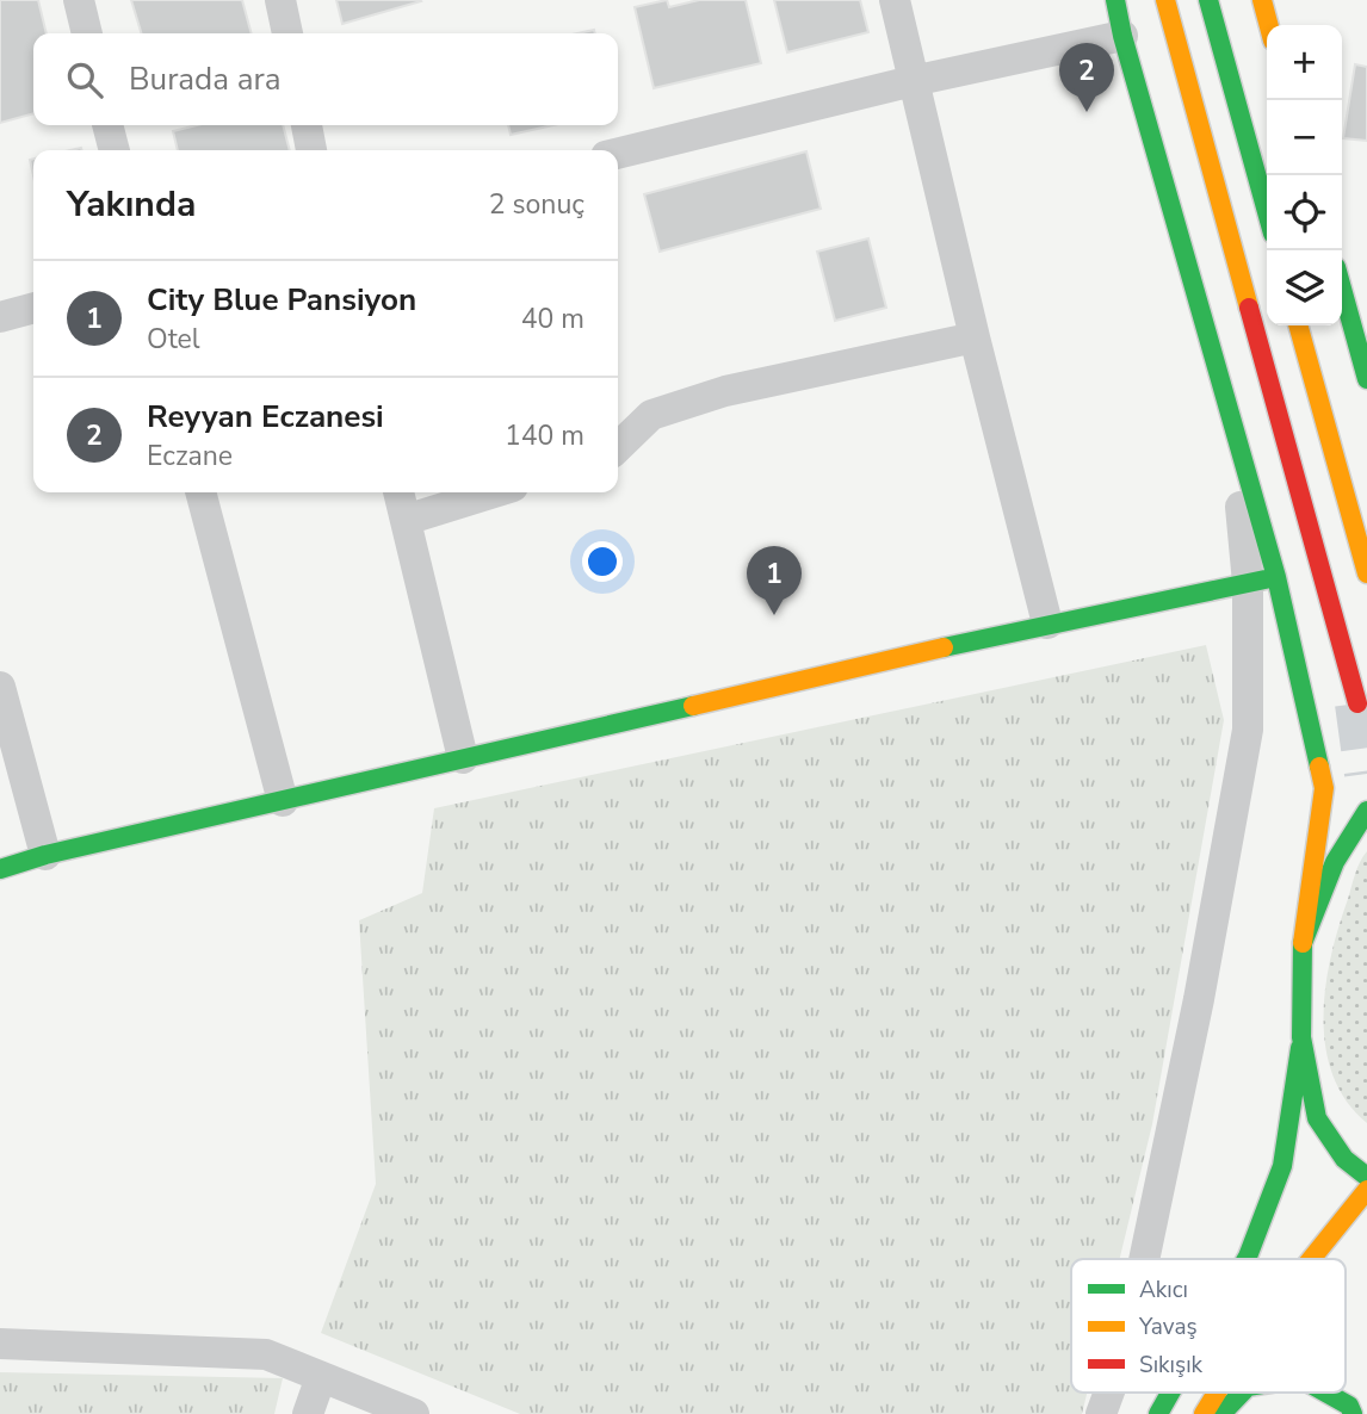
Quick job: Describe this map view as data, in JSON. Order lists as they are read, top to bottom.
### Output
{
  "legend": ["Akıcı", "Yavaş", "Sıkışık"],
  "page": {
    "map_buttons": ["+", "−"],
    "search": "Burada ara",
    "pins": ["2", "1"],
    "heading": ["Yakında", "2 sonuç"],
    "list": [
      {
        "mark": "1",
        "name": "City Blue Pansiyon",
        "note": "Otel",
        "value": "40 m"
      },
      {
        "mark": "2",
        "name": "Reyyan Eczanesi",
        "note": "Eczane",
        "value": "140 m"
      }
    ]
  }
}
